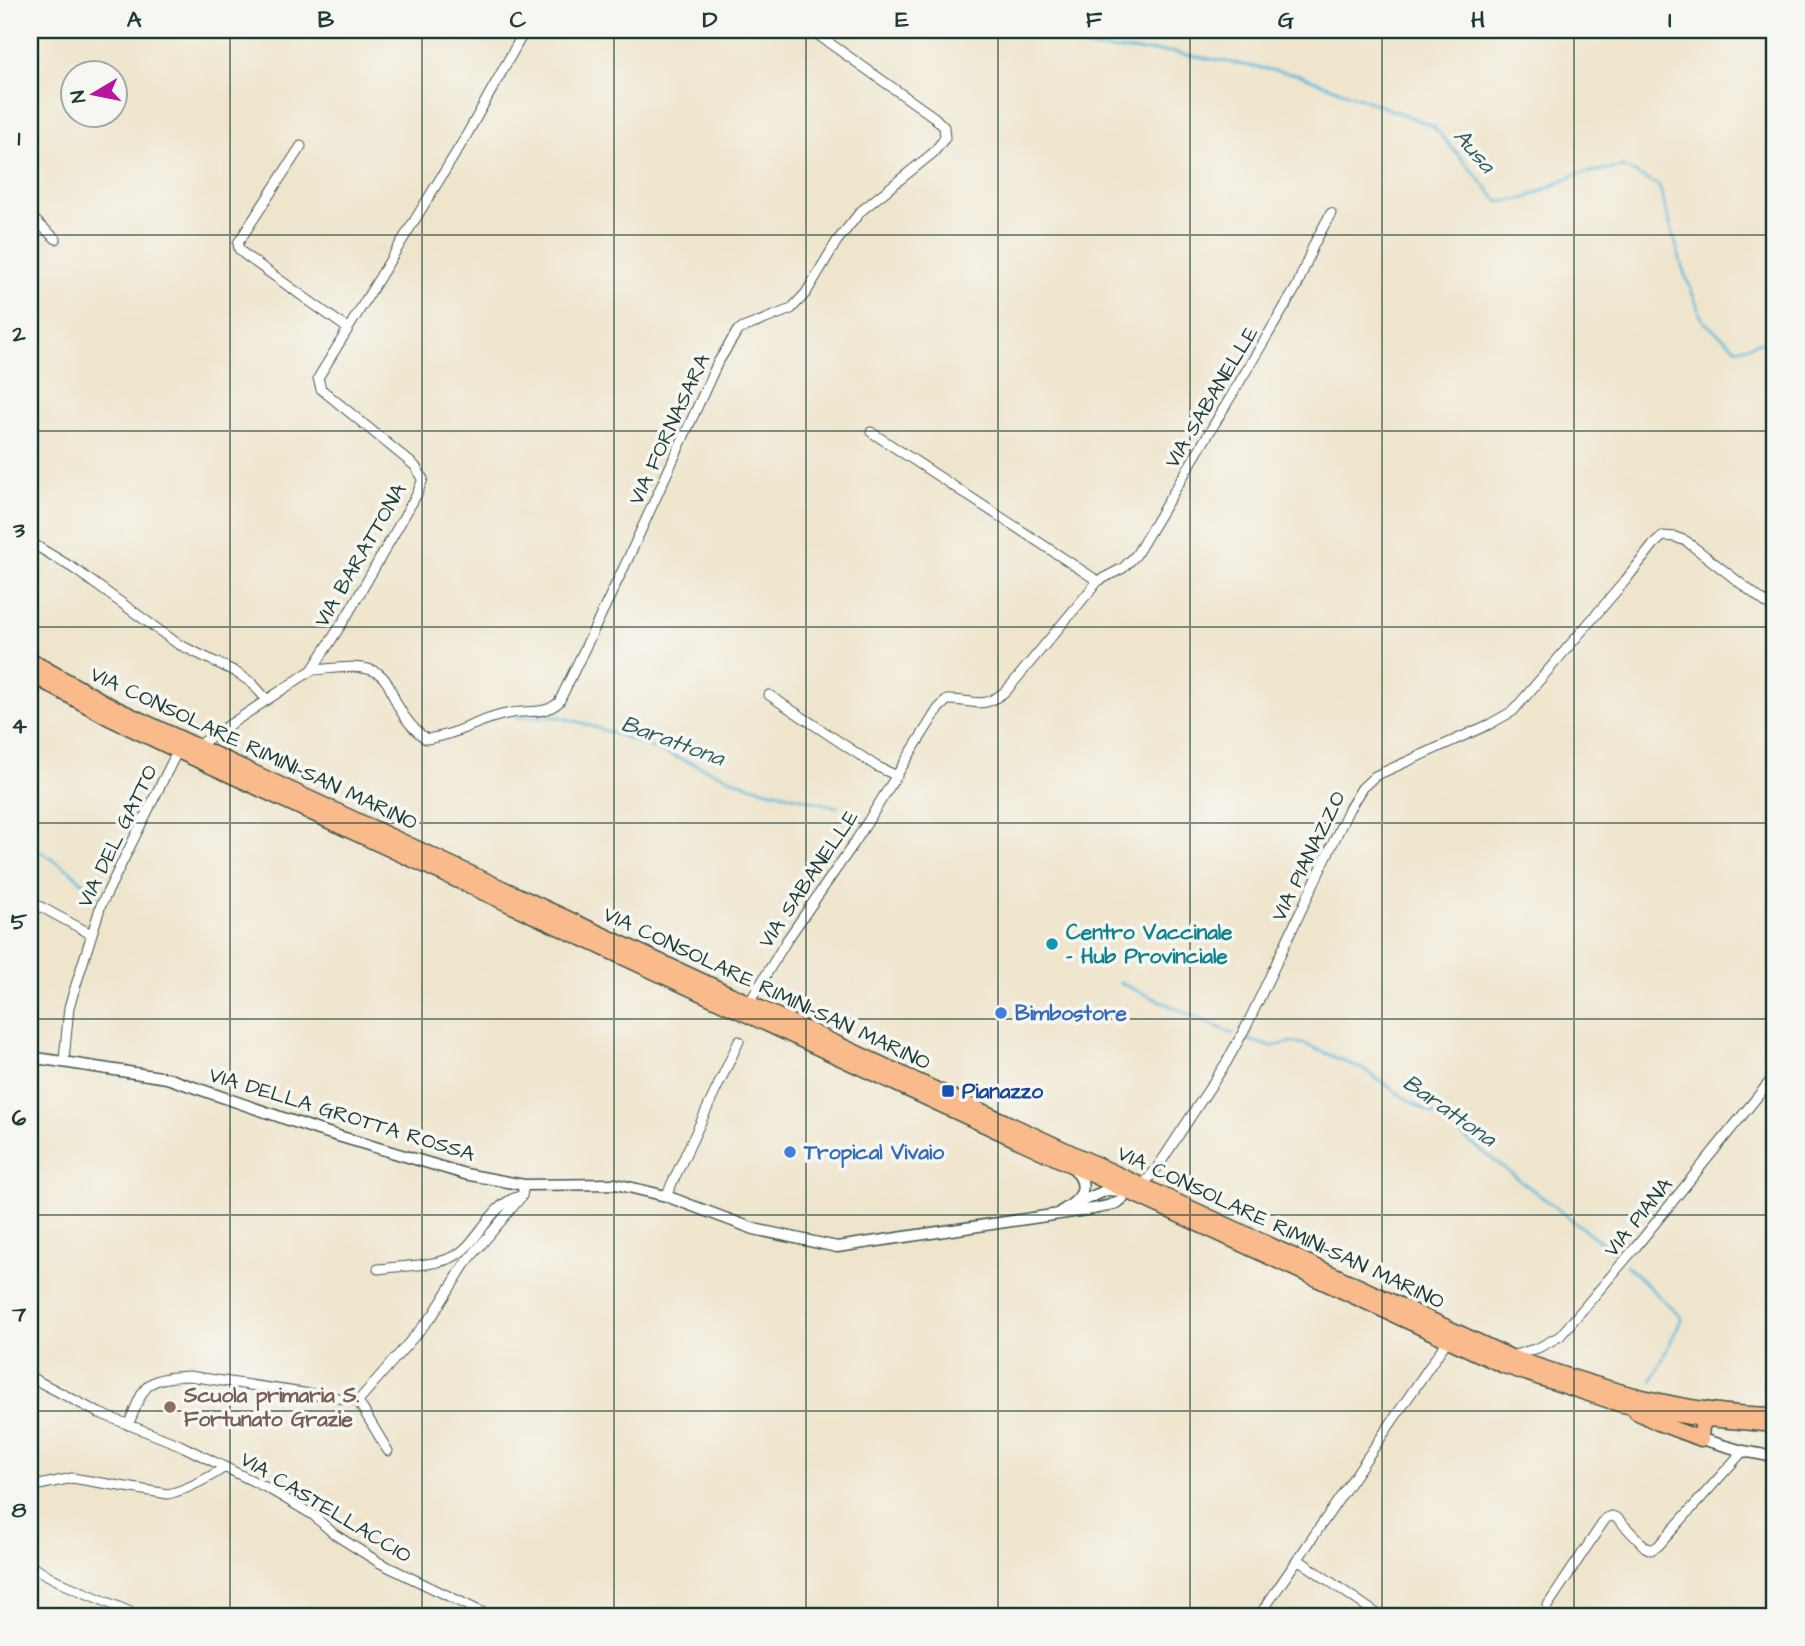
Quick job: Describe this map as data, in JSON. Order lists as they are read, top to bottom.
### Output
{
  "streets": {
    "main road": ["VIA CONSOLARE RIMINI-SAN MARINO"],
    "street": [
      "VIA SABANELLE",
      "VIA FORNASARA",
      "VIA BARATTONA",
      "VIA DEL GATTO",
      "VIA PIANAZZO",
      "VIA DELLA GROTTA ROSSA",
      "VIA PIANA",
      "VIA CASTELLACCIO"
    ]
  },
  "crossings": [
    ["VIA SABANELLE", "VIA CONSOLARE RIMINI-SAN MARINO"],
    ["VIA FORNASARA", "VIA BARATTONA"],
    ["VIA BARATTONA", "VIA CONSOLARE RIMINI-SAN MARINO"],
    ["VIA CONSOLARE RIMINI-SAN MARINO", "VIA DEL GATTO"],
    ["VIA CONSOLARE RIMINI-SAN MARINO", "VIA PIANAZZO"],
    ["VIA CONSOLARE RIMINI-SAN MARINO", "VIA DELLA GROTTA ROSSA"],
    ["VIA CONSOLARE RIMINI-SAN MARINO", "VIA PIANA"],
    ["VIA DEL GATTO", "VIA DELLA GROTTA ROSSA"],
    ["VIA PIANAZZO", "VIA DELLA GROTTA ROSSA"]
  ],
  "water": ["Ausa", "Barattona"],
  "places": {
    "other": [
      "Centro Vaccinale - Hub Provinciale",
      "Bimbostore",
      "Tropical Vivaio",
      "Scuola primaria S. Fortunato Grazie"
    ],
    "transit": ["Pianazzo"]
  },
  "north": "left",
  "grid": {
    "columns": [
      "A",
      "B",
      "C",
      "D",
      "E",
      "F",
      "G",
      "H",
      "I"
    ],
    "rows": [
      "1",
      "2",
      "3",
      "4",
      "5",
      "6",
      "7",
      "8"
    ]
  }
}
